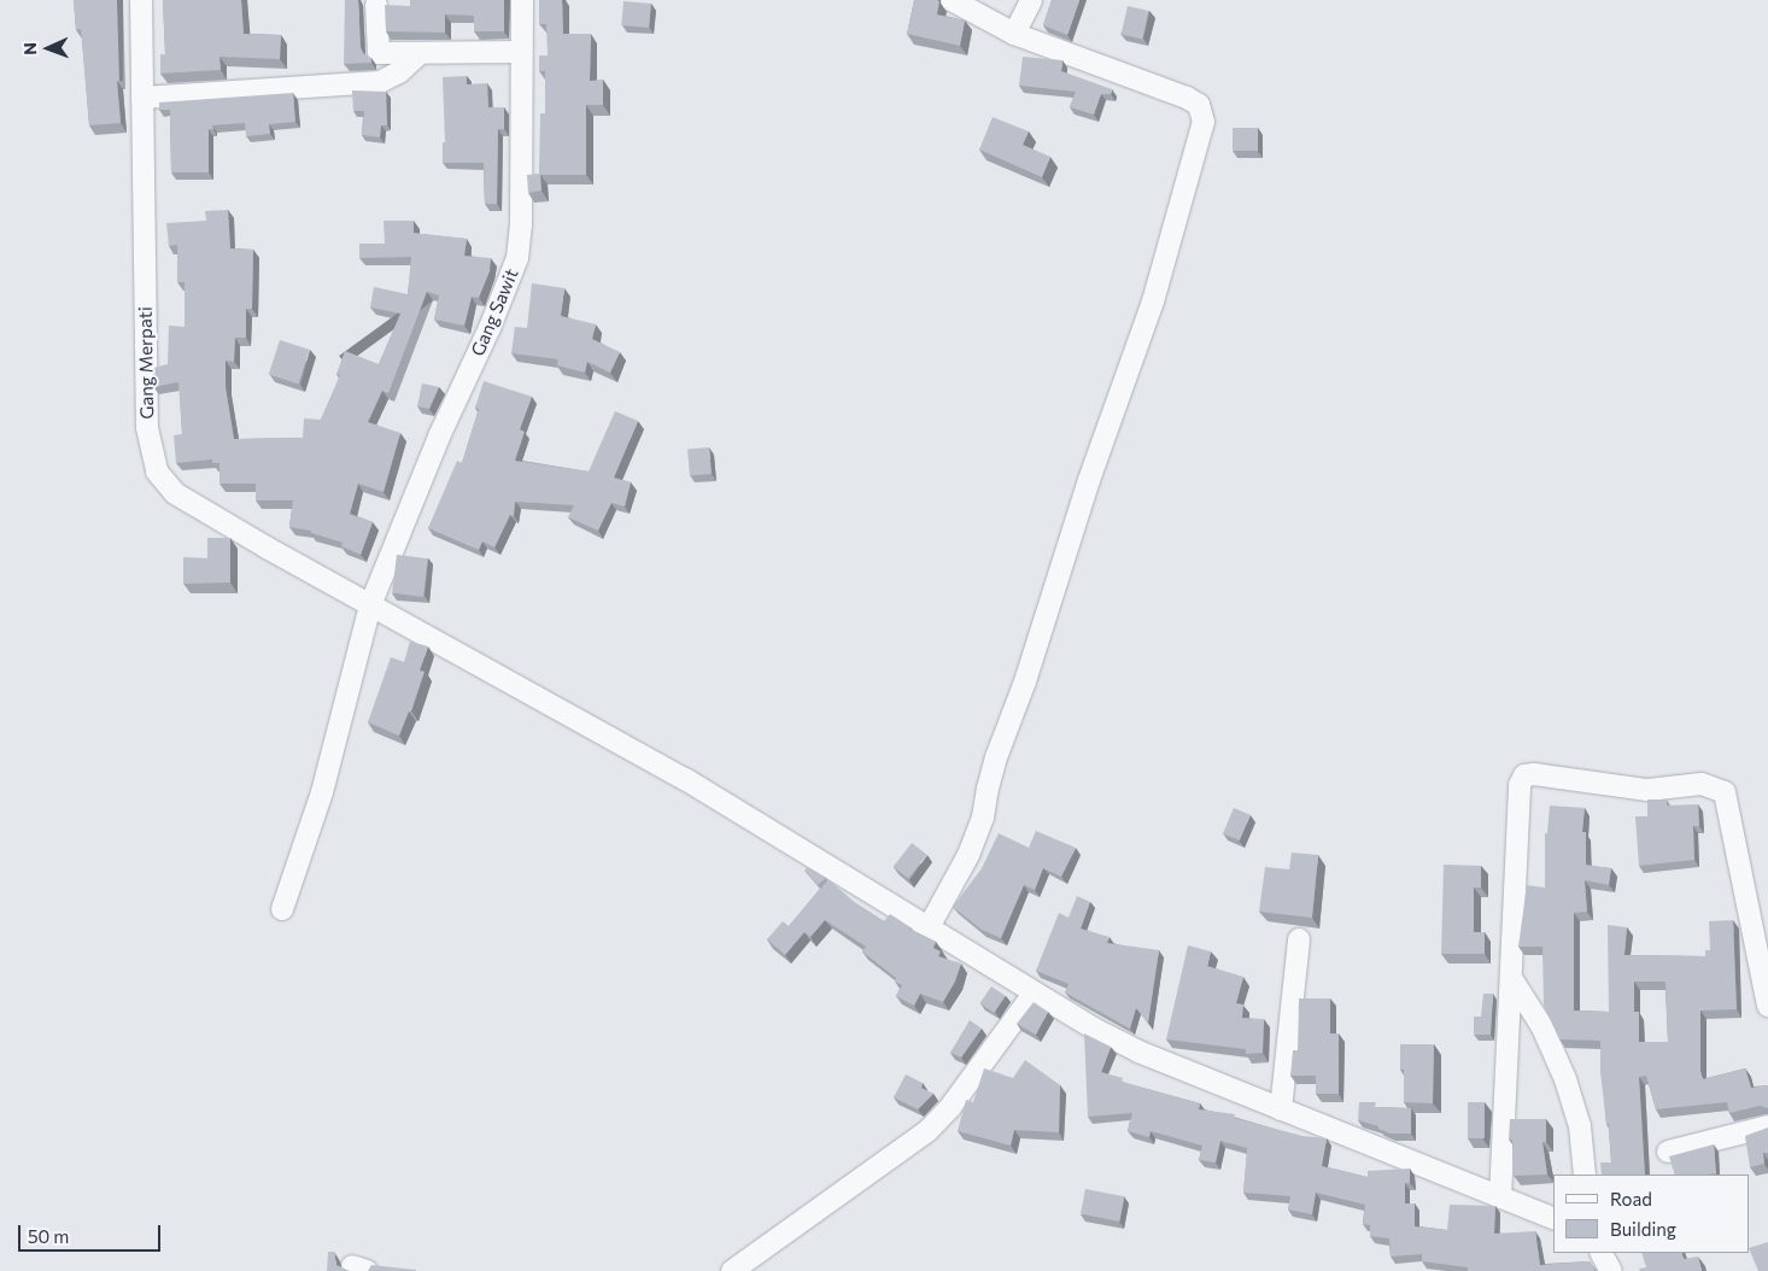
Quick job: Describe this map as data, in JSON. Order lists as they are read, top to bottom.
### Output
{
  "streets": {
    "street": ["Gang Sawit", "Gang Merpati"]
  },
  "crossings": [
    ["Gang Sawit", "Gang Merpati"]
  ],
  "legend": ["Road", "Building"],
  "scale_bar": "50 m",
  "north": "left"
}
